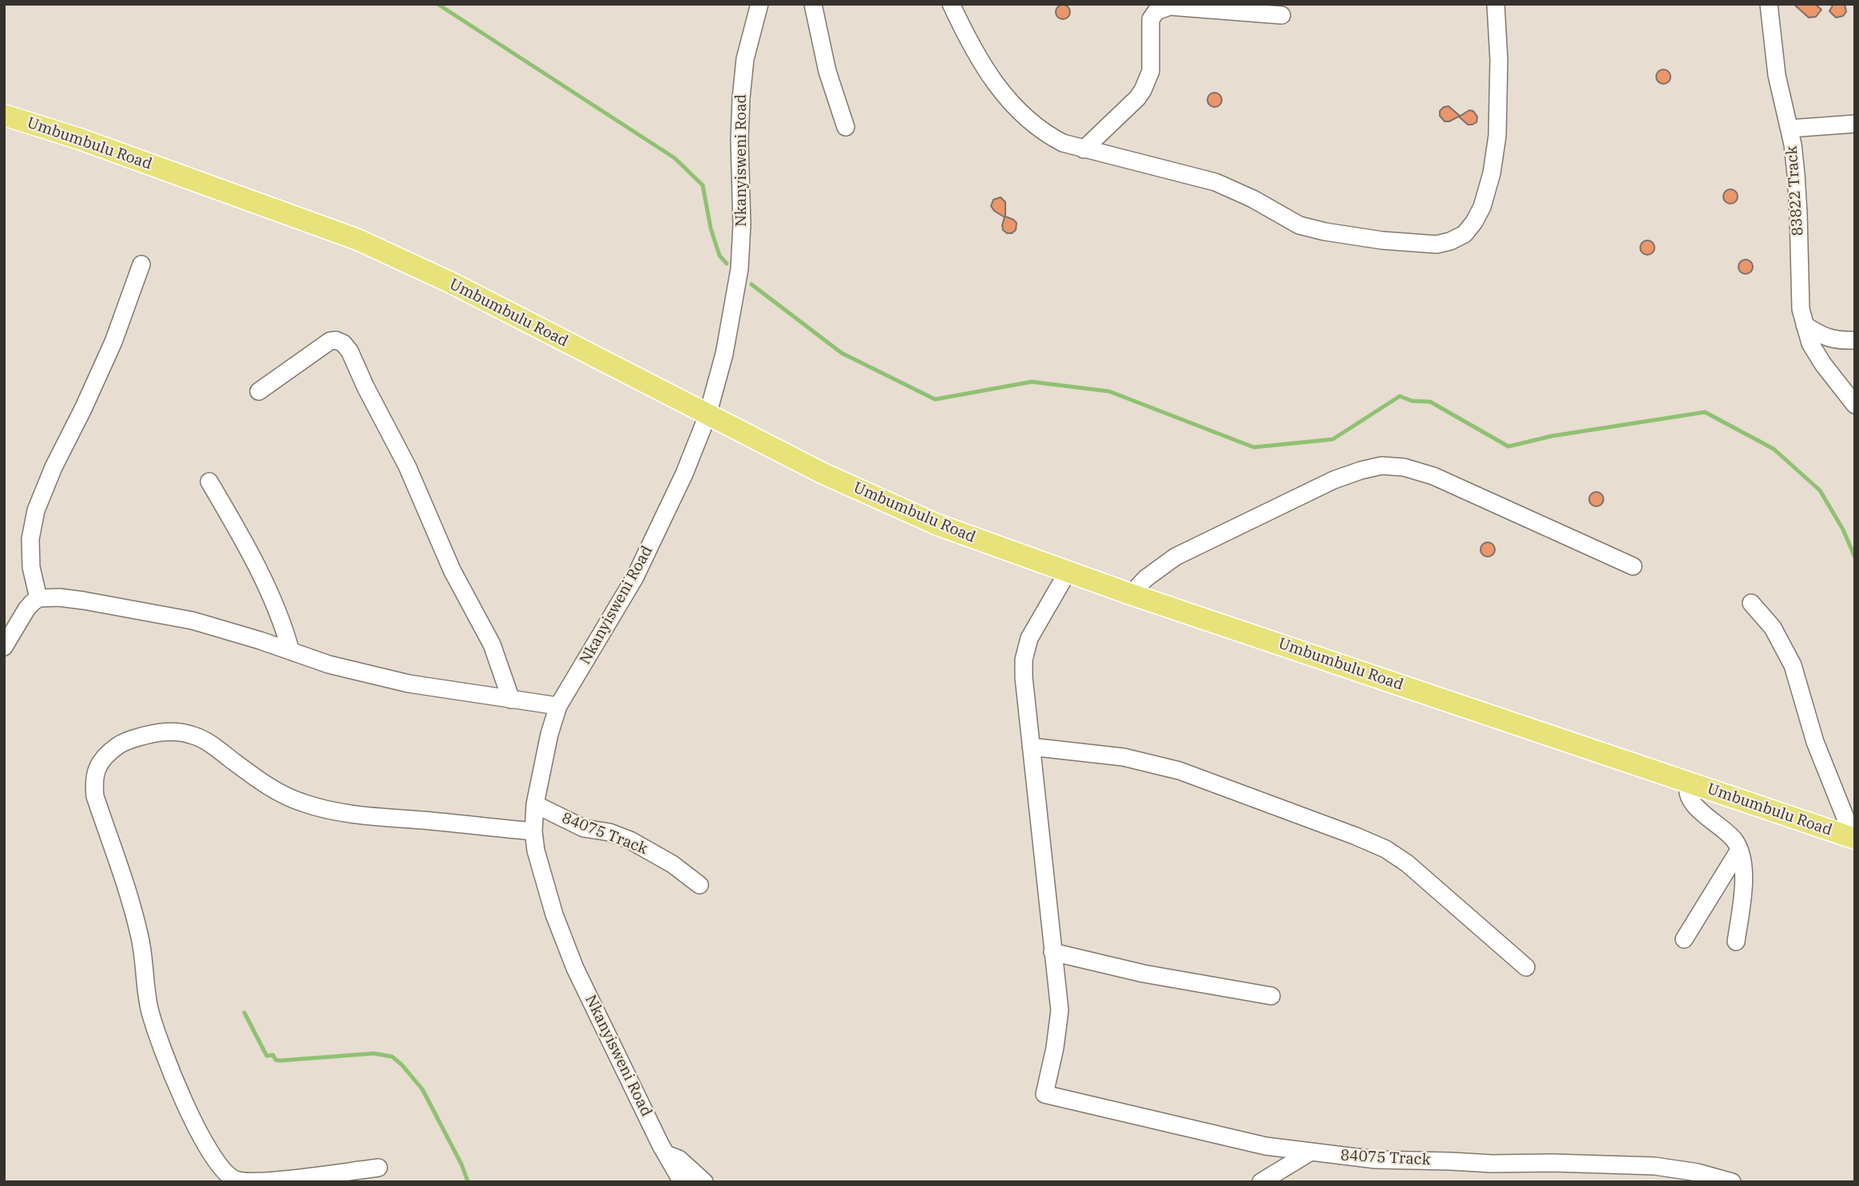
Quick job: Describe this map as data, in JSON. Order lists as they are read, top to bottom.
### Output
{
  "streets": {
    "main road": ["Umbumbulu Road"],
    "street": ["Nkanyisweni Road", "83822 Track", "84075 Track"]
  },
  "crossings": [
    ["Umbumbulu Road", "Nkanyisweni Road"],
    ["Nkanyisweni Road", "84075 Track"]
  ]
}
